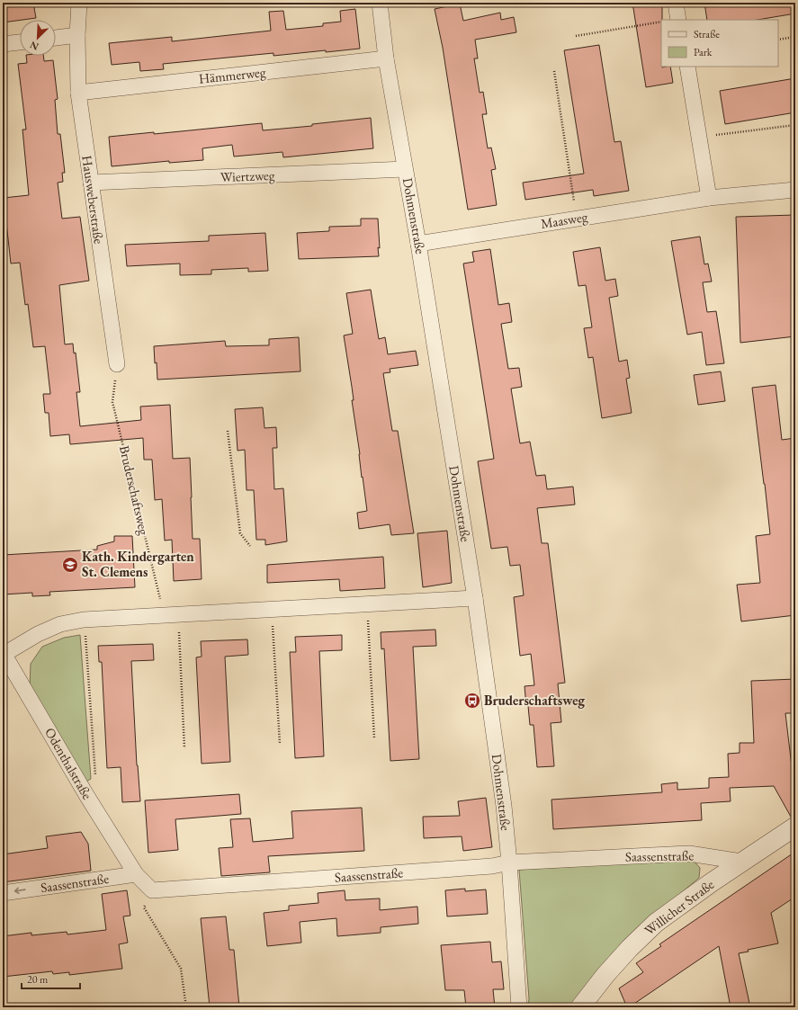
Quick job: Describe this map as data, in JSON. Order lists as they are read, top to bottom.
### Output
{
  "streets": {
    "street": [
      "Hämmerweg",
      "Wiertzweg",
      "Hausweberstraße",
      "Dohmenstraße",
      "Maasweg",
      "Odenthalstraße",
      "Saassenstraße",
      "Willicher Straße"
    ],
    "path": ["Bruderschaftsweg"]
  },
  "crossings": [
    ["Hämmerweg", "Hausweberstraße"],
    ["Hämmerweg", "Dohmenstraße"],
    ["Wiertzweg", "Hausweberstraße"],
    ["Wiertzweg", "Dohmenstraße"],
    ["Hausweberstraße", "Bruderschaftsweg"],
    ["Dohmenstraße", "Maasweg"],
    ["Dohmenstraße", "Saassenstraße"],
    ["Odenthalstraße", "Saassenstraße"],
    ["Saassenstraße", "Willicher Straße"]
  ],
  "places": {
    "school or university": ["Kath. Kindergarten St. Clemens"],
    "bus stop": ["Bruderschaftsweg"]
  },
  "legend": ["Straße", "Park"],
  "scale_bar": "20 m",
  "north": "bottom left"
}
